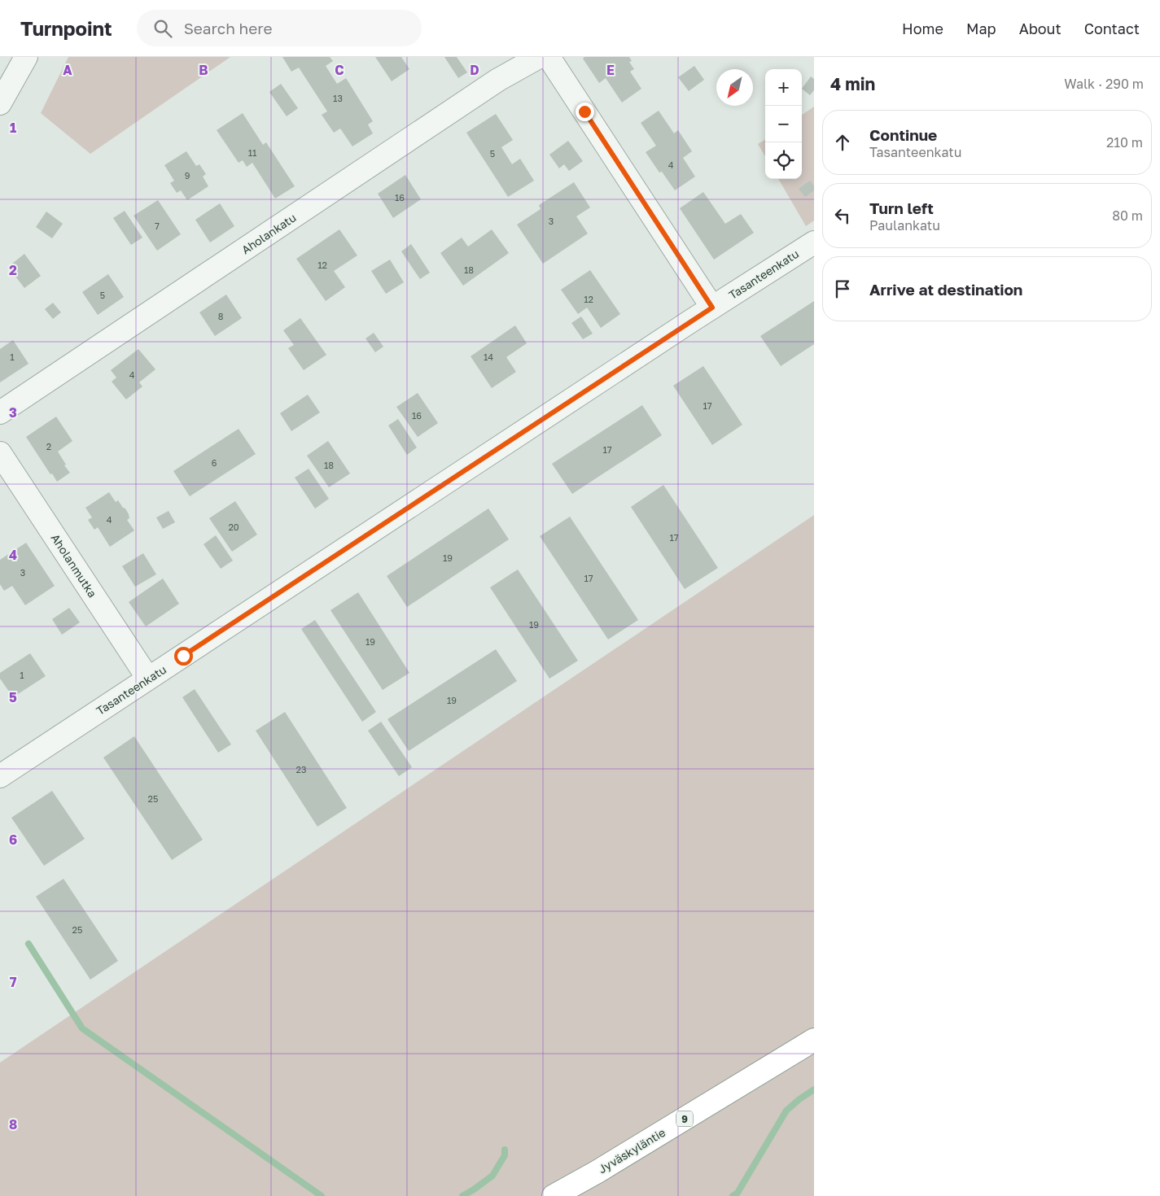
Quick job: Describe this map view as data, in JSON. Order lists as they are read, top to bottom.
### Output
{
  "streets": {
    "highway": ["9", "Jyväskyläntie"],
    "street": ["Aholankatu", "Tasanteenkatu", "Aholanmutka"]
  },
  "crossings": [
    ["Tasanteenkatu", "Aholanmutka"]
  ],
  "house_numbers": [
    "13",
    "11",
    "5",
    "4",
    "9",
    "16",
    "3",
    "7",
    "12",
    "18",
    "5",
    "12",
    "8",
    "1",
    "14",
    "4",
    "17",
    "16",
    "2",
    "17",
    "6",
    "18",
    "4",
    "20",
    "17",
    "19",
    "3",
    "17",
    "19",
    "19",
    "1",
    "19",
    "23",
    "25",
    "25"
  ],
  "north": "bottom left",
  "page": {
    "header": "Turnpoint",
    "search": "Search here",
    "nav": [
      "Home",
      "Map",
      "About",
      "Contact"
    ],
    "heading": ["4 min", "Walk · 290 m"],
    "map_buttons": ["+", "−"],
    "list": [
      ["Continue", "Tasanteenkatu", "210 m"],
      ["Turn left", "Paulankatu", "80 m"],
      "Arrive at destination"
    ]
  },
  "grid": {
    "columns": [
      "A",
      "B",
      "C",
      "D",
      "E"
    ],
    "rows": [
      "1",
      "2",
      "3",
      "4",
      "5",
      "6",
      "7",
      "8"
    ]
  }
}
